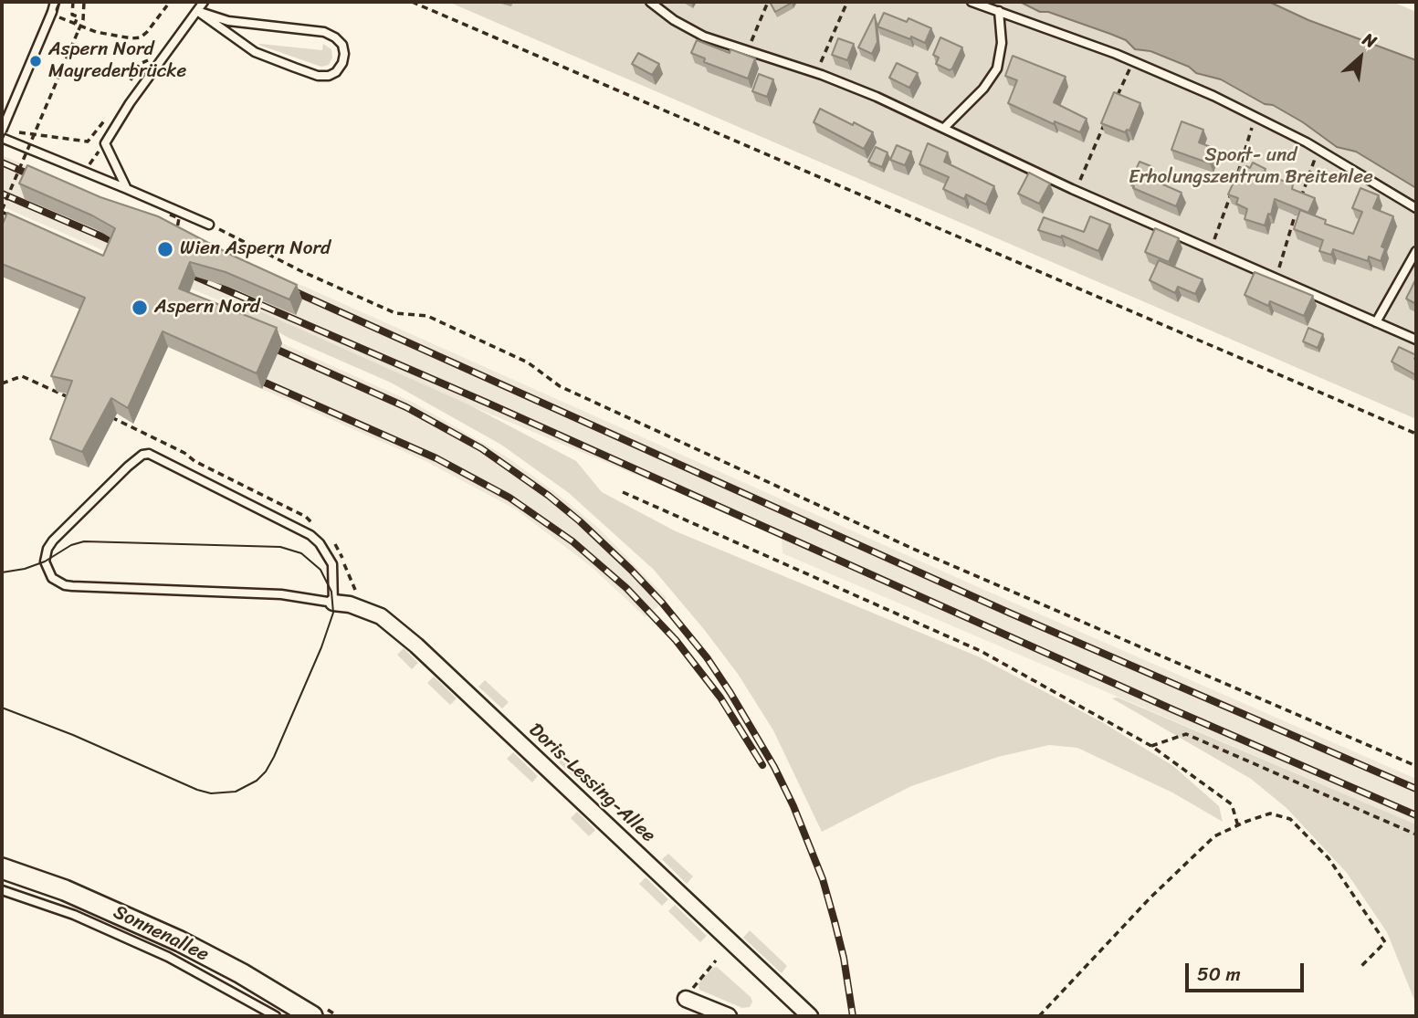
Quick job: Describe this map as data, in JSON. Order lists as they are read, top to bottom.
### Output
{
  "streets": {
    "street": ["Doris-Lessing-Allee", "Sonnenallee"]
  },
  "parks": ["Sport- und Erholungszentrum Breitenlee"],
  "places": ["Aspern Nord Mayrederbrücke", "Wien Aspern Nord", "Aspern Nord"],
  "scale_bar": "50 m",
  "north": "top right"
}
